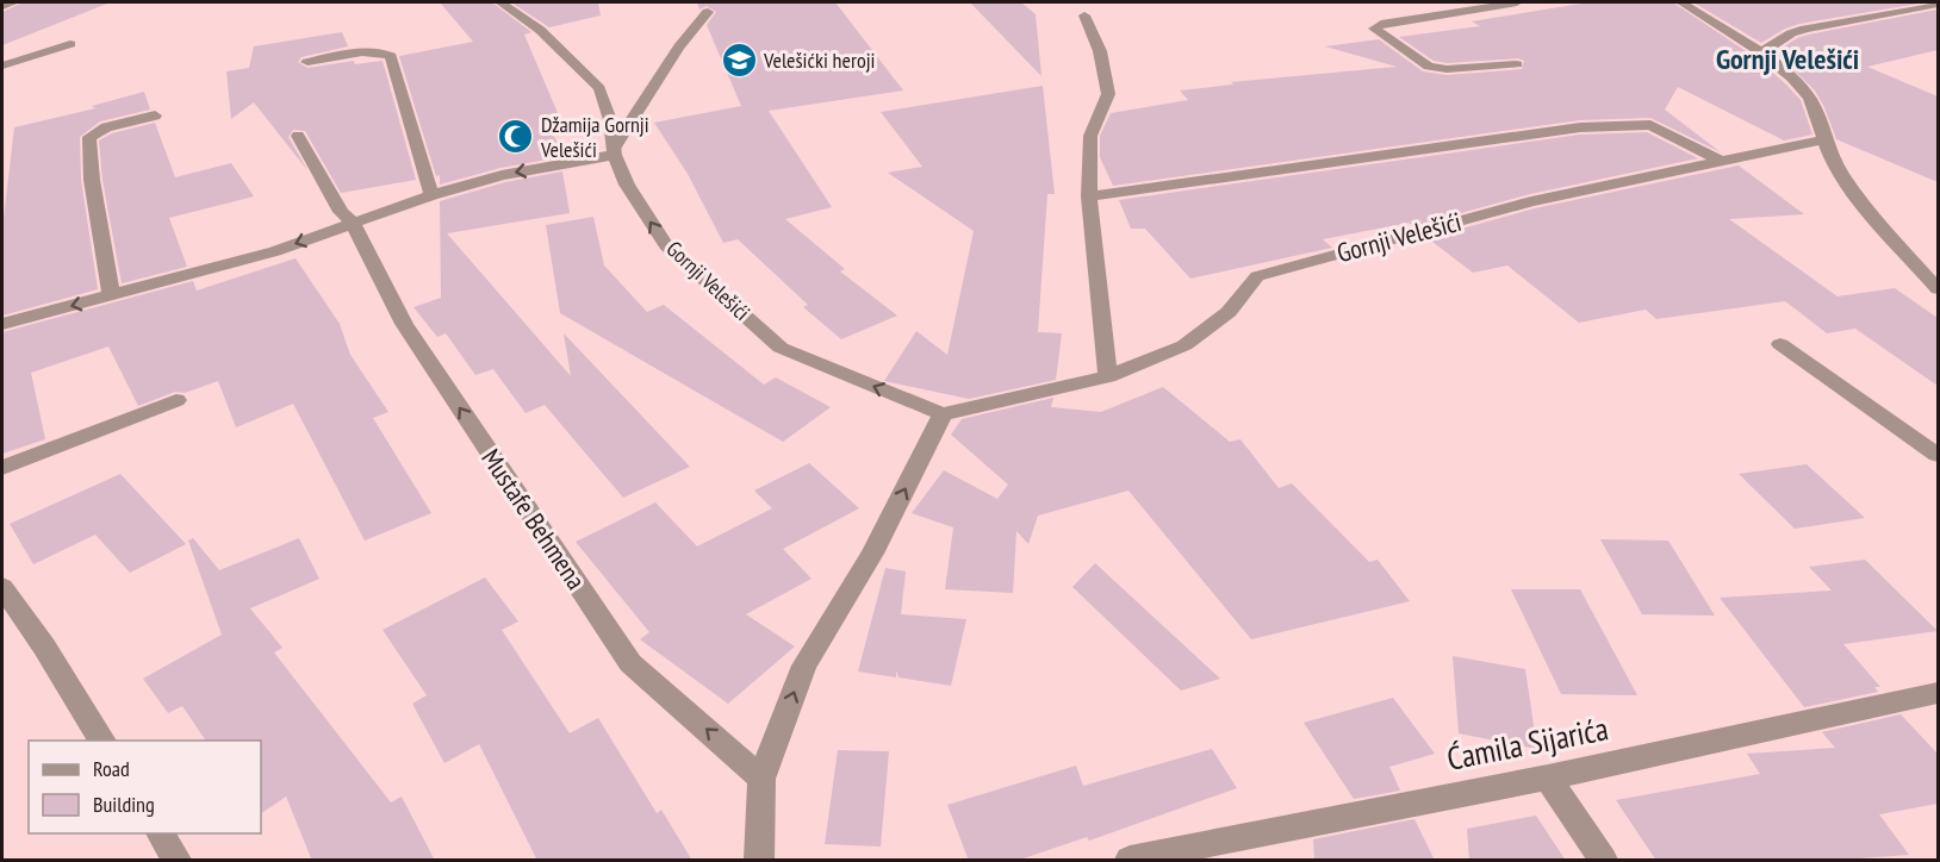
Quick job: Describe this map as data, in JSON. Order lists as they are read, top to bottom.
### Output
{
  "streets": {
    "street": ["Gornji Velešići", "Mustafe Behmena", "Ćamila Sijarića"]
  },
  "one_way": ["Mustafe Behmena"],
  "districts": ["Gornji Velešići"],
  "places": {
    "school or university": ["Velešićki heroji"],
    "mosque": ["Džamija Gornji Velešići"]
  },
  "legend": ["Road", "Building"]
}
